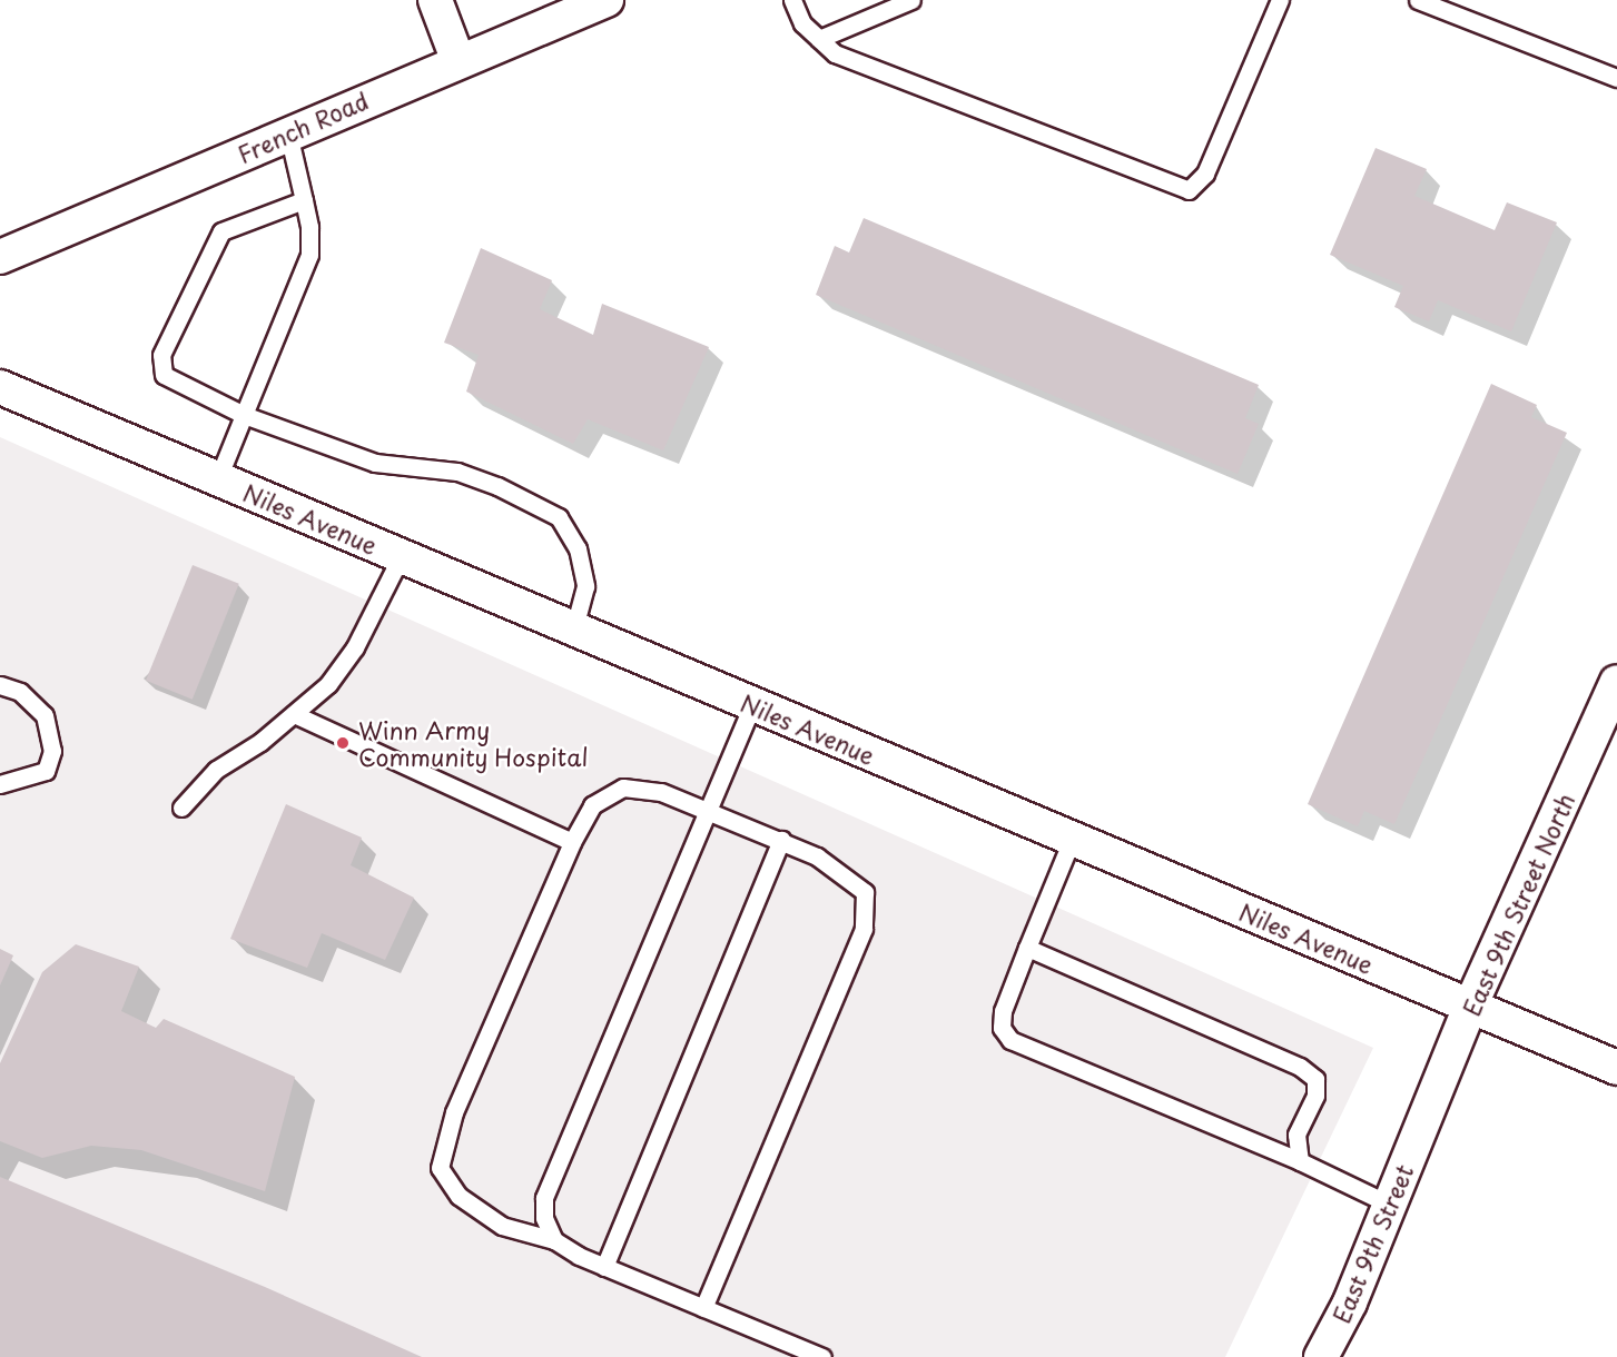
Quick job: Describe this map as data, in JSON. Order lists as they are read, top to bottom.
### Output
{
  "streets": {
    "street": [
      "French Road",
      "Niles Avenue",
      "East 9th Street North",
      "East 9th Street"
    ]
  },
  "crossings": [
    ["Niles Avenue", "East 9th Street North"],
    ["East 9th Street North", "East 9th Street"]
  ],
  "places": ["Winn Army Community Hospital"]
}
